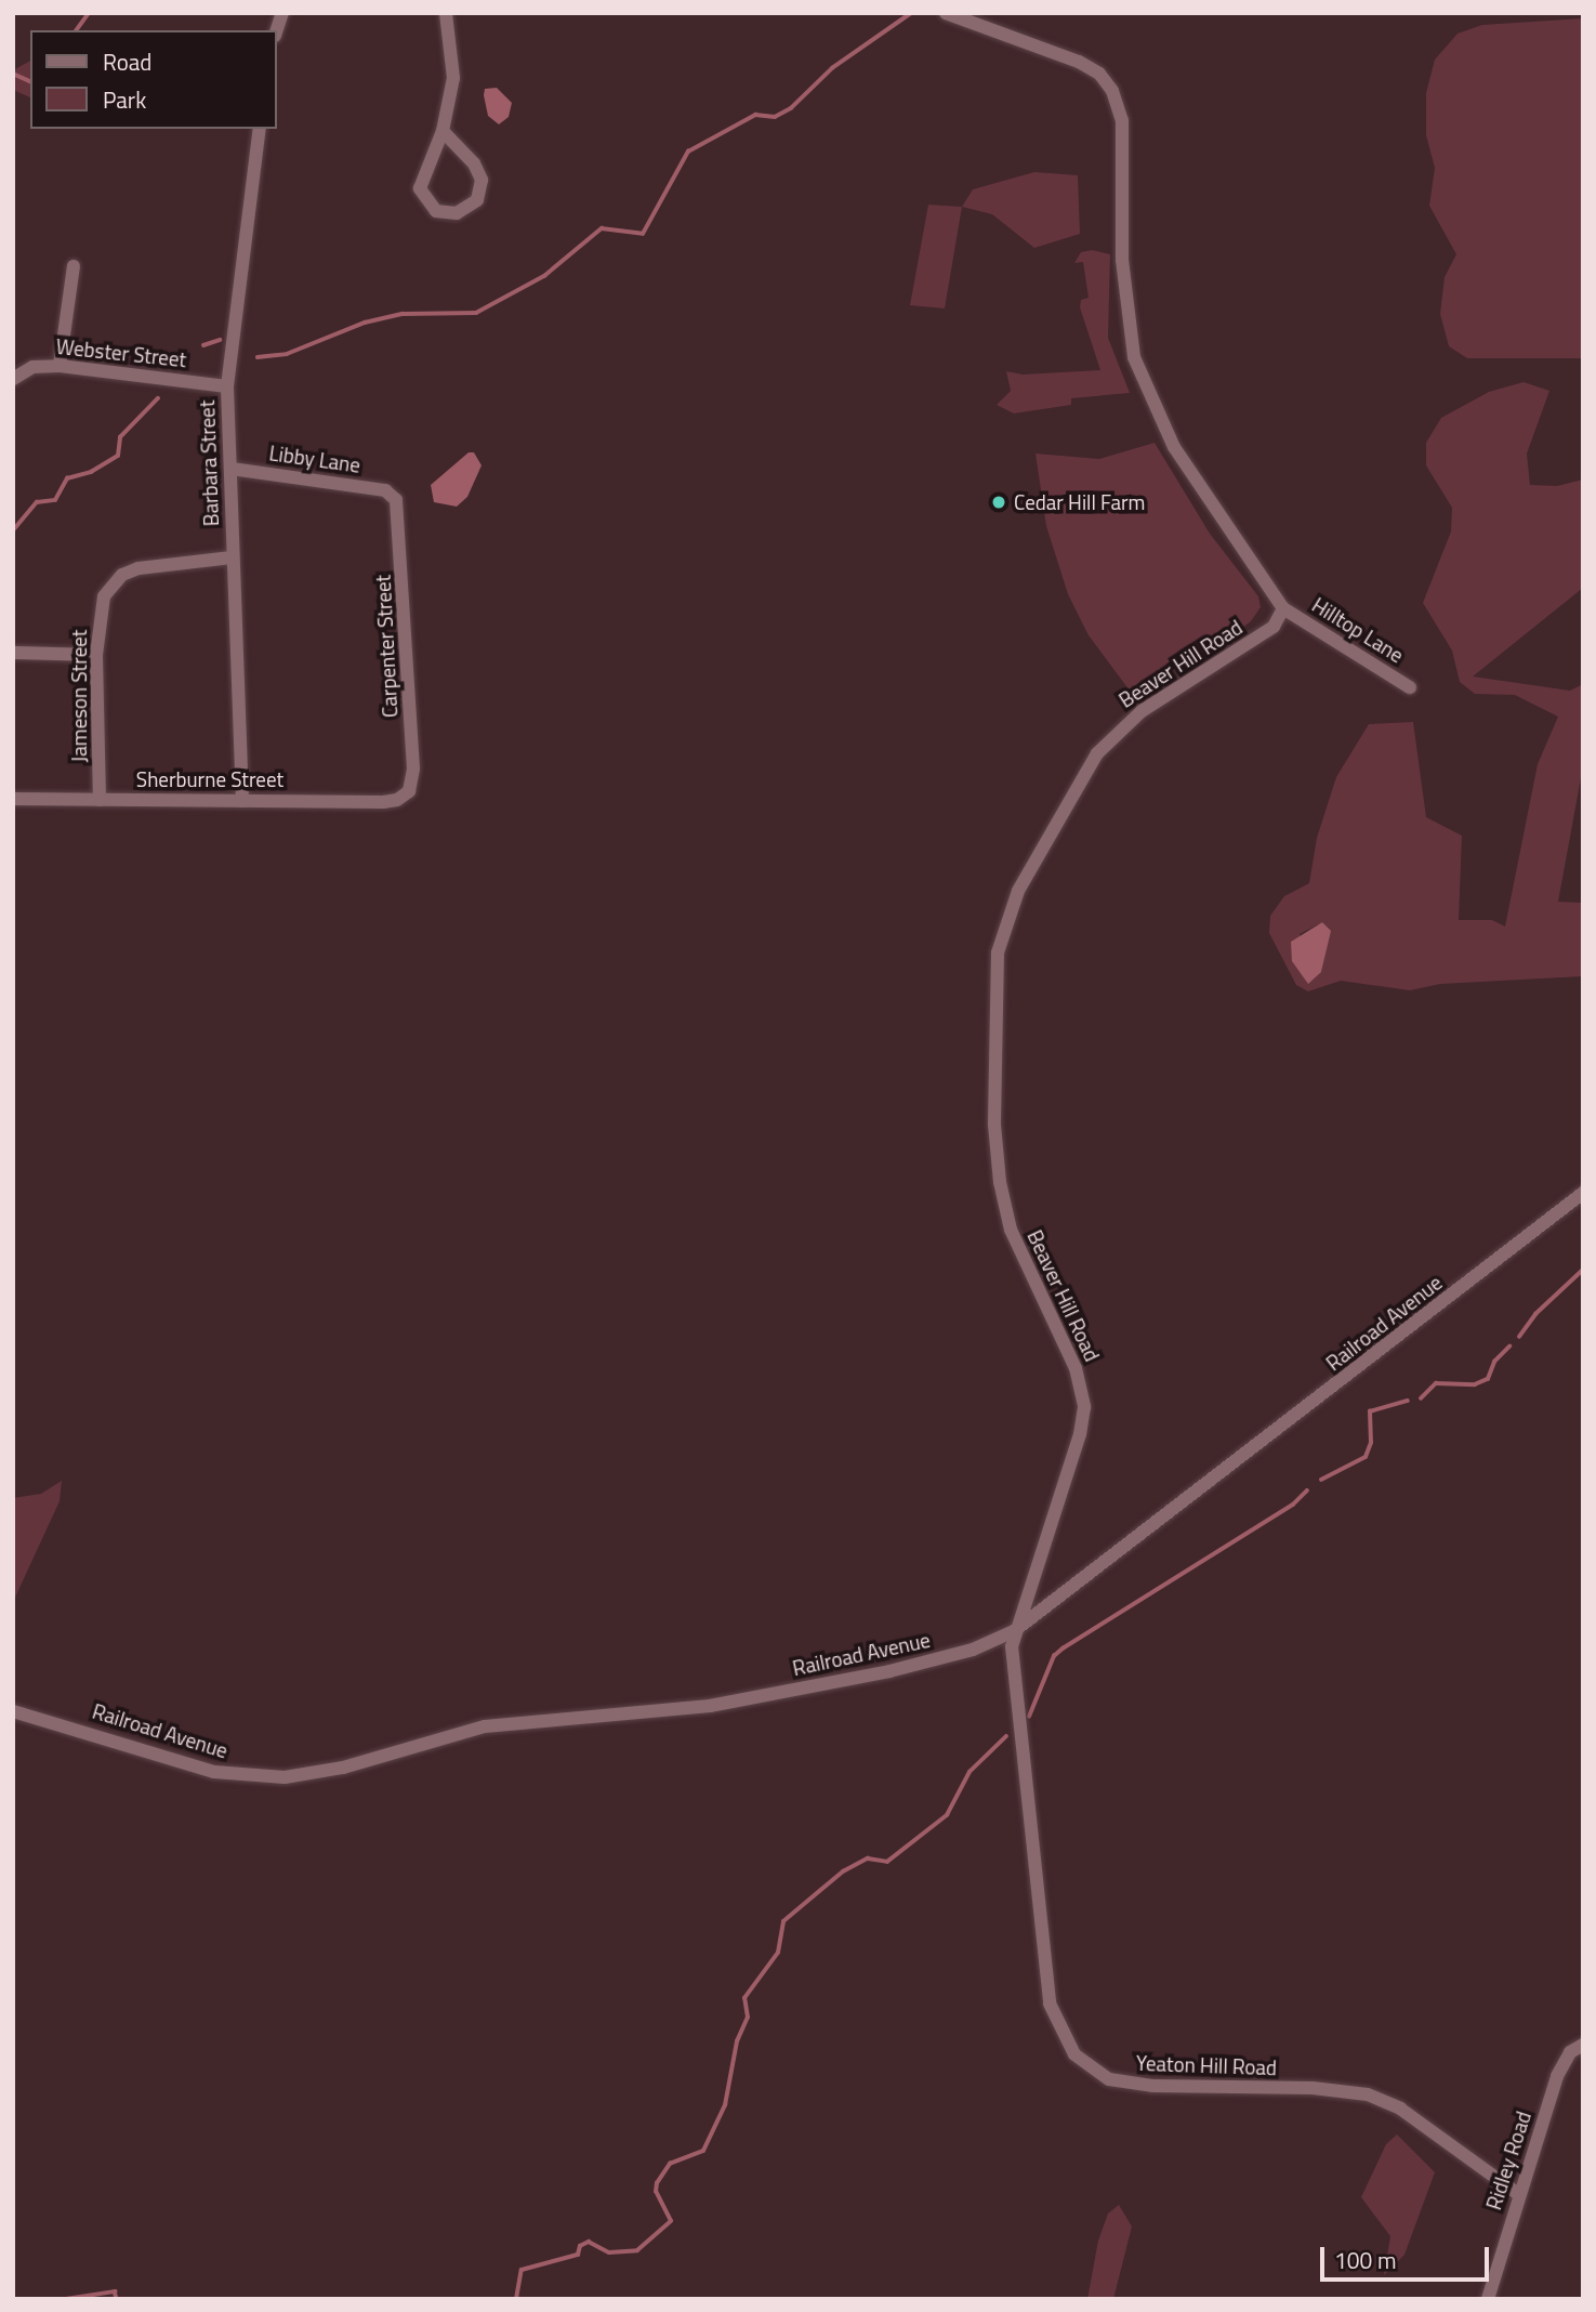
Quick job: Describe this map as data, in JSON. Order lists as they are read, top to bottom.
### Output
{
  "streets": {
    "street": [
      "Webster Street",
      "Libby Lane",
      "Barbara Street",
      "Hilltop Lane",
      "Carpenter Street",
      "Beaver Hill Road",
      "Jameson Street",
      "Sherburne Street",
      "Railroad Avenue",
      "Yeaton Hill Road",
      "Ridley Road"
    ]
  },
  "crossings": [
    ["Webster Street", "Barbara Street"],
    ["Libby Lane", "Barbara Street"],
    ["Libby Lane", "Carpenter Street"],
    ["Barbara Street", "Jameson Street"],
    ["Barbara Street", "Sherburne Street"],
    ["Hilltop Lane", "Beaver Hill Road"],
    ["Carpenter Street", "Sherburne Street"],
    ["Beaver Hill Road", "Railroad Avenue"],
    ["Beaver Hill Road", "Yeaton Hill Road"],
    ["Jameson Street", "Sherburne Street"],
    ["Railroad Avenue", "Yeaton Hill Road"],
    ["Yeaton Hill Road", "Ridley Road"]
  ],
  "places": ["Cedar Hill Farm"],
  "legend": ["Road", "Park"],
  "scale_bar": "100 m"
}
